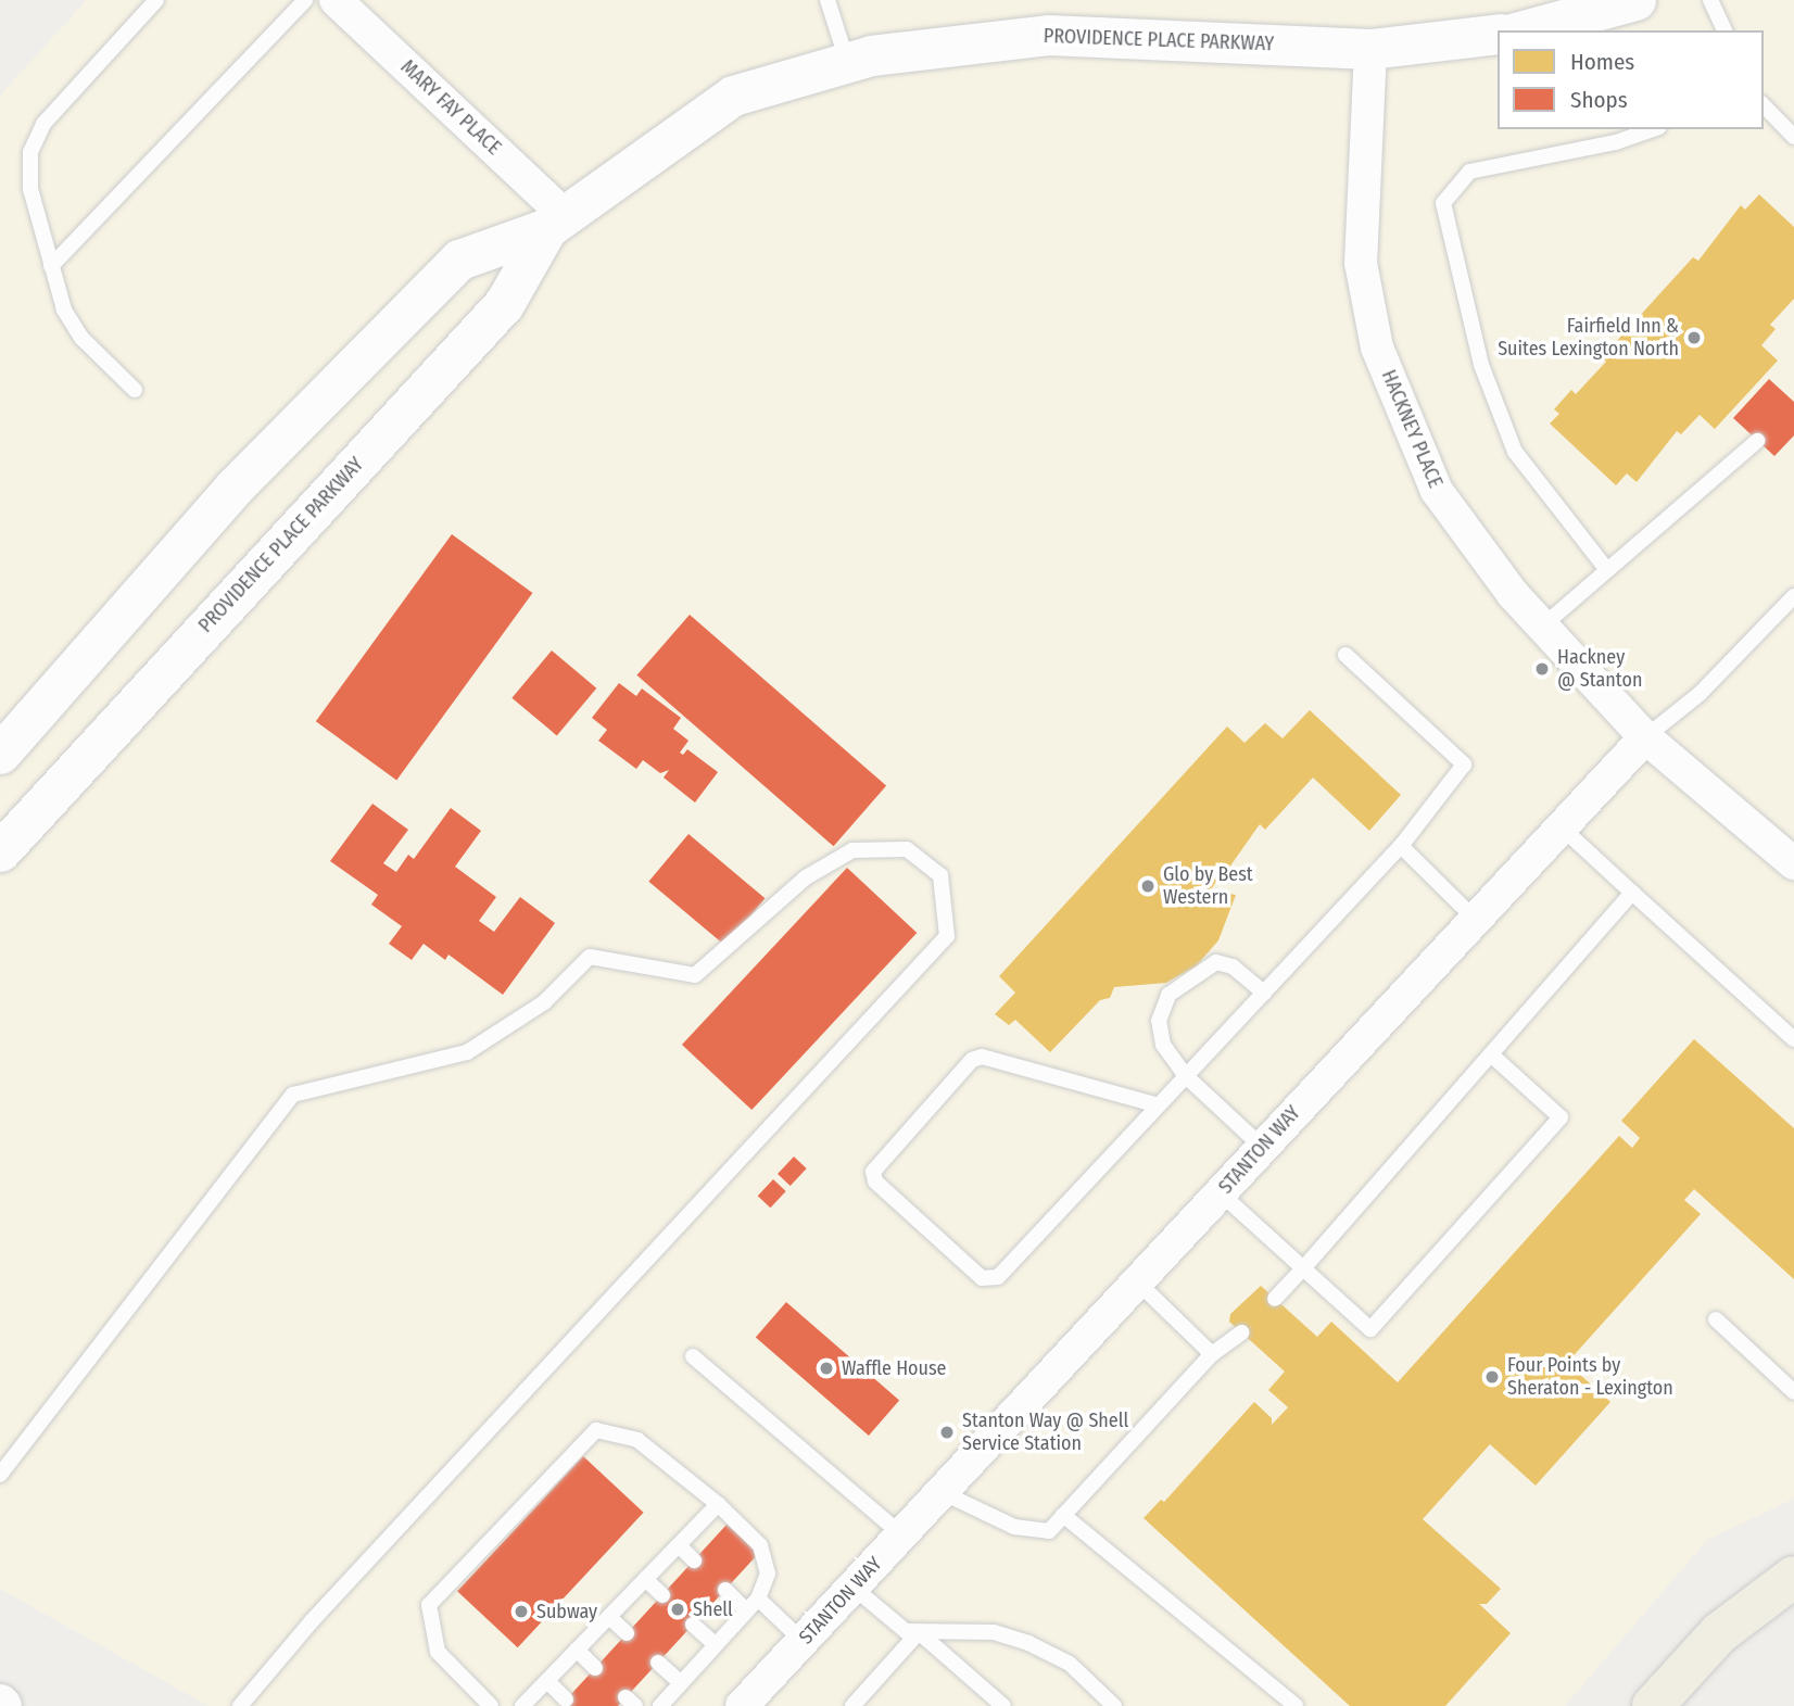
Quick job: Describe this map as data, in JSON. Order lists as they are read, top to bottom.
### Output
{
  "streets": {
    "street": [
      "PROVIDENCE PLACE PARKWAY",
      "MARY FAY PLACE",
      "HACKNEY PLACE",
      "STANTON WAY"
    ]
  },
  "crossings": [
    ["PROVIDENCE PLACE PARKWAY", "MARY FAY PLACE"],
    ["PROVIDENCE PLACE PARKWAY", "HACKNEY PLACE"],
    ["HACKNEY PLACE", "STANTON WAY"]
  ],
  "places": [
    "Fairfield Inn & Suites Lexington North",
    "Hackney @ Stanton",
    "Glo by Best Western",
    "Waffle House",
    "Four Points by Sheraton - Lexington",
    "Stanton Way @ Shell Service Station",
    "Shell",
    "Subway"
  ],
  "legend": ["Homes", "Shops"]
}
